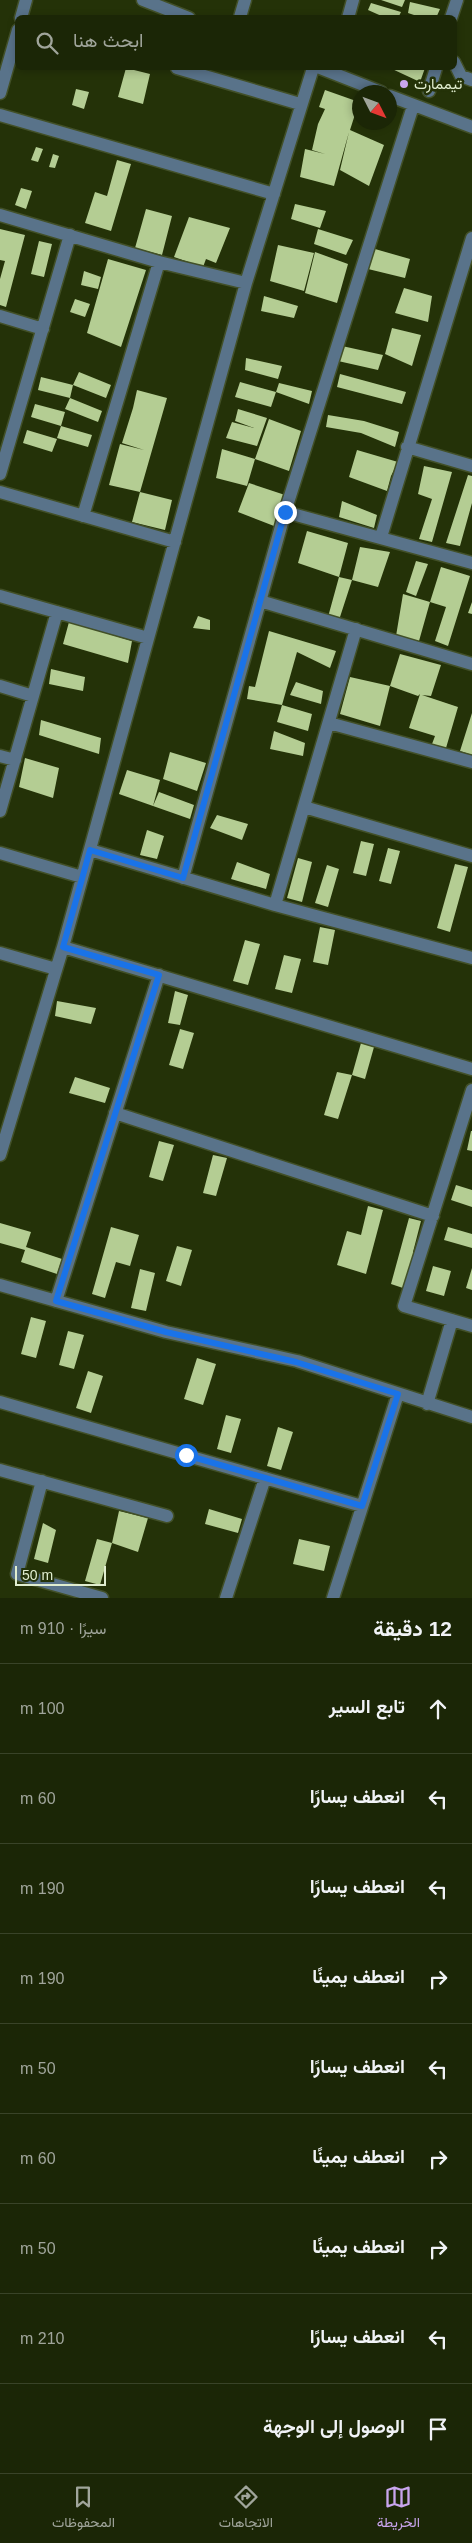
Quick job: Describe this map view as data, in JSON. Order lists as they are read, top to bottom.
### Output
{
  "places": ["تیممارت"],
  "scale_bar": "50 m",
  "north": "bottom right",
  "page": {
    "search": "ابحث هنا",
    "scale": "50 m",
    "heading": ["12 دقيقة", "سيرًا · 910 m"],
    "list": [
      ["تابع السير", "100 m"],
      ["انعطف يسارًا", "60 m"],
      ["انعطف يسارًا", "190 m"],
      ["انعطف يمينًا", "190 m"],
      ["انعطف يسارًا", "50 m"],
      ["انعطف يمينًا", "60 m"],
      ["انعطف يمينًا", "50 m"],
      ["انعطف يسارًا", "210 m"],
      "الوصول إلى الوجهة"
    ],
    "nav": ["الخريطة", "الاتجاهات", "المحفوظات"]
  }
}
